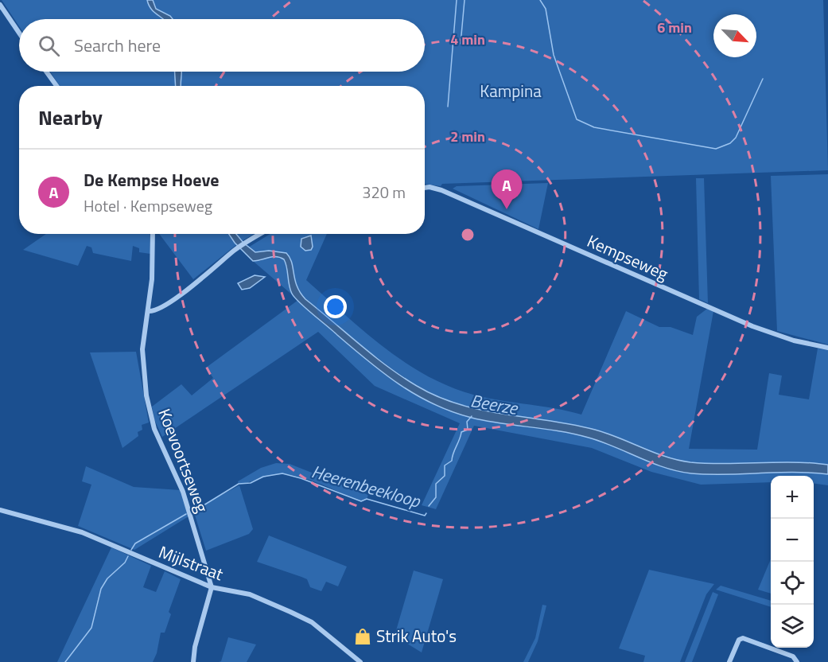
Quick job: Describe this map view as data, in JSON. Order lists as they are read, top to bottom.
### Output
{
  "streets": {
    "street": ["Kempseweg", "Koevoortseweg", "Mijlstraat"]
  },
  "crossings": [
    ["Koevoortseweg", "Mijlstraat"]
  ],
  "water": ["Beerze", "Heerenbeekloop"],
  "parks": ["Kampina"],
  "places": {
    "shop": ["Strik Auto's"]
  },
  "north": "bottom right",
  "page": {
    "search": "Search here",
    "heading": "Nearby",
    "list": [
      {
        "mark": "A",
        "name": "De Kempse Hoeve",
        "note": "Hotel · Kempseweg",
        "value": "320 m"
      }
    ],
    "pins": "A",
    "map_buttons": ["+", "−"]
  },
  "rings": ["6 min", "4 min", "2 min"]
}
